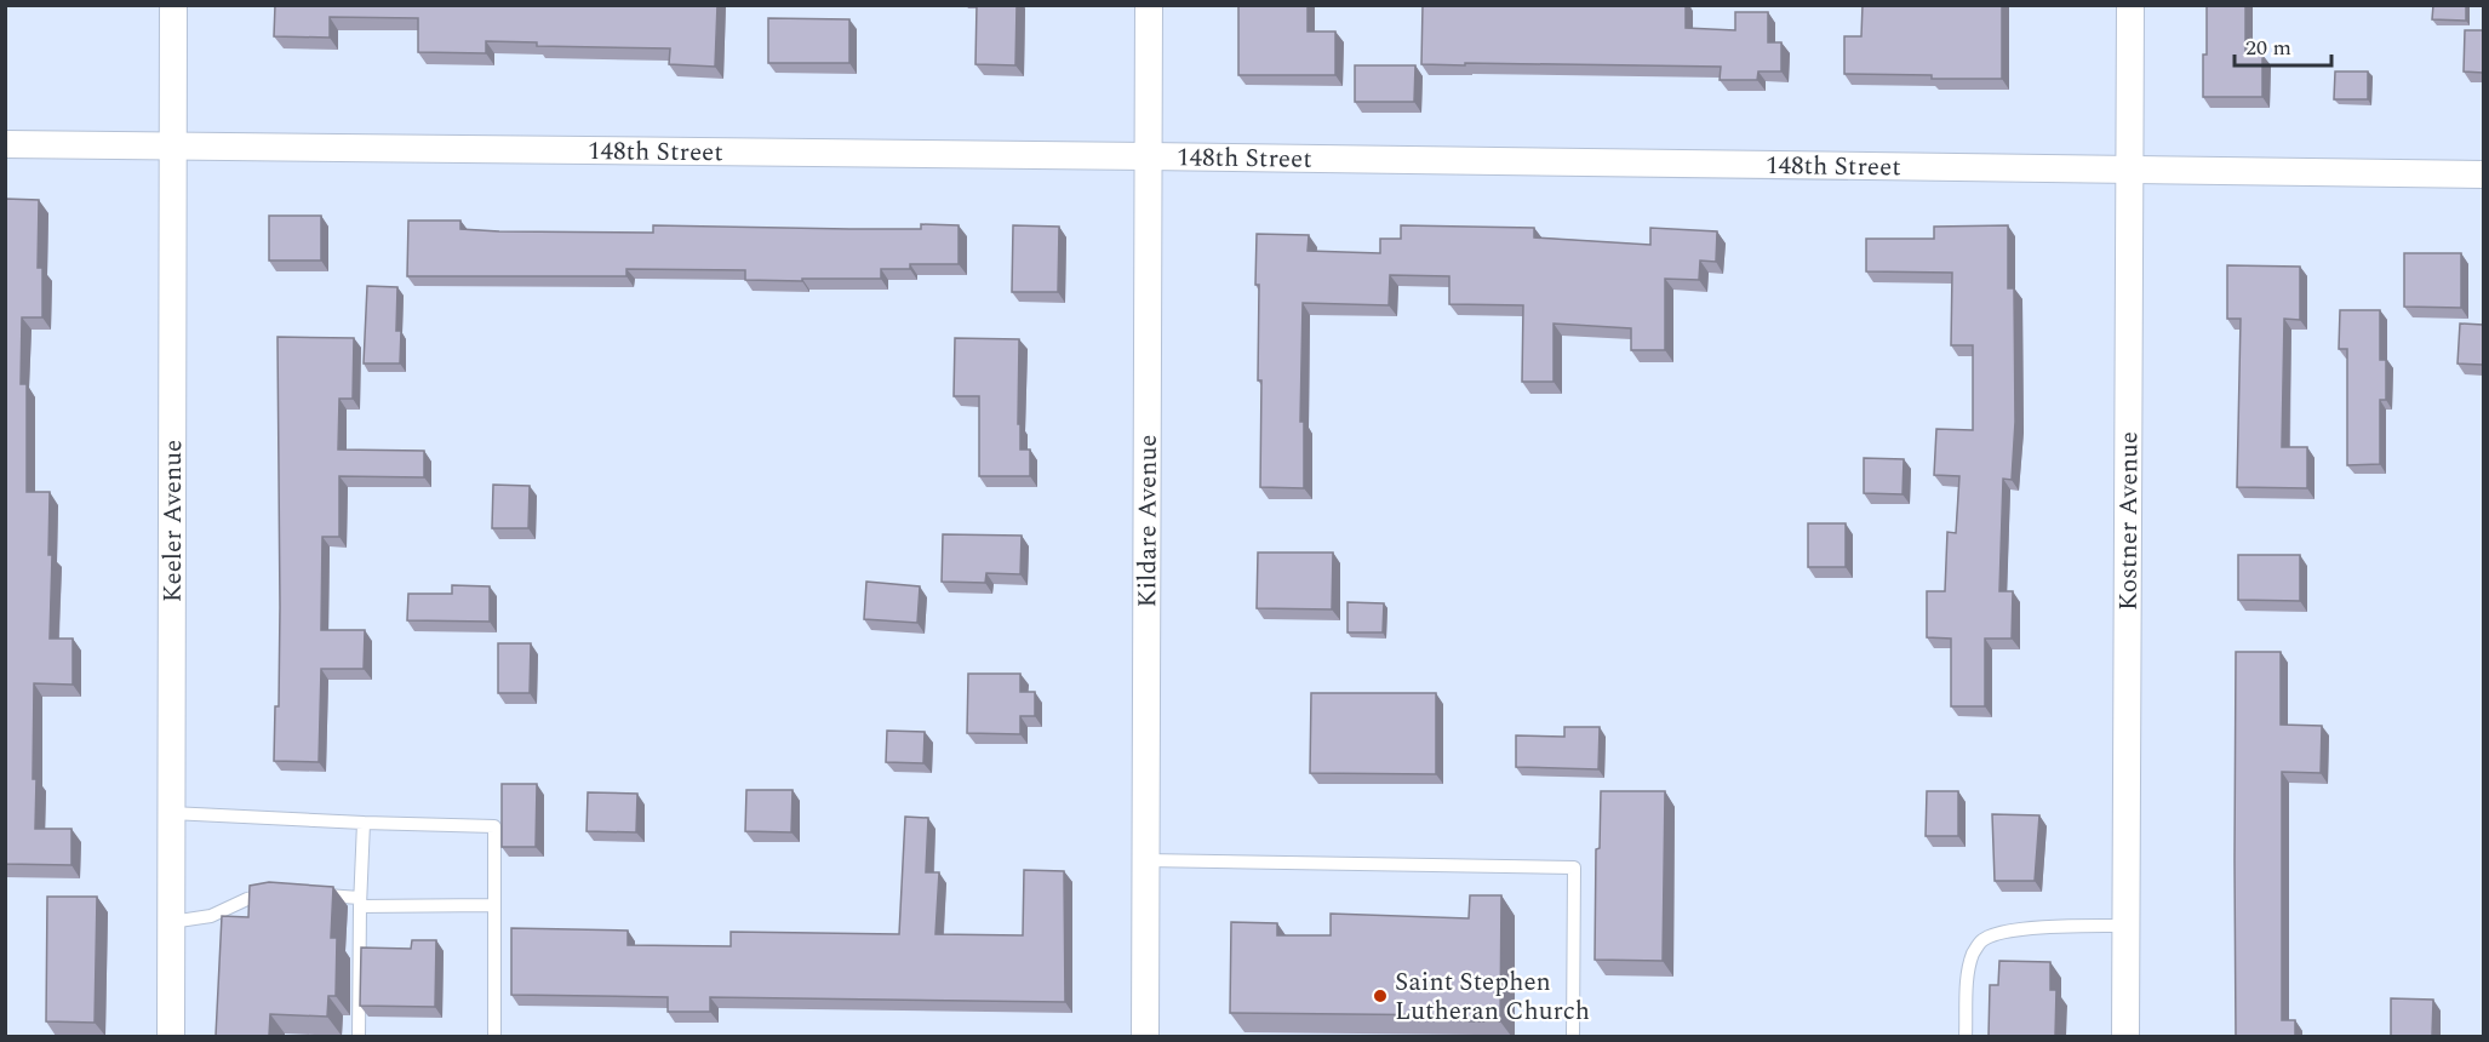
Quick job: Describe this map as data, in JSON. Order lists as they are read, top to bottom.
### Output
{
  "streets": {
    "street": [
      "148th Street",
      "Keeler Avenue",
      "Kildare Avenue",
      "Kostner Avenue"
    ]
  },
  "crossings": [
    ["148th Street", "Keeler Avenue"],
    ["148th Street", "Kildare Avenue"],
    ["148th Street", "Kostner Avenue"]
  ],
  "places": ["Saint Stephen Lutheran Church"],
  "scale_bar": "20 m"
}
